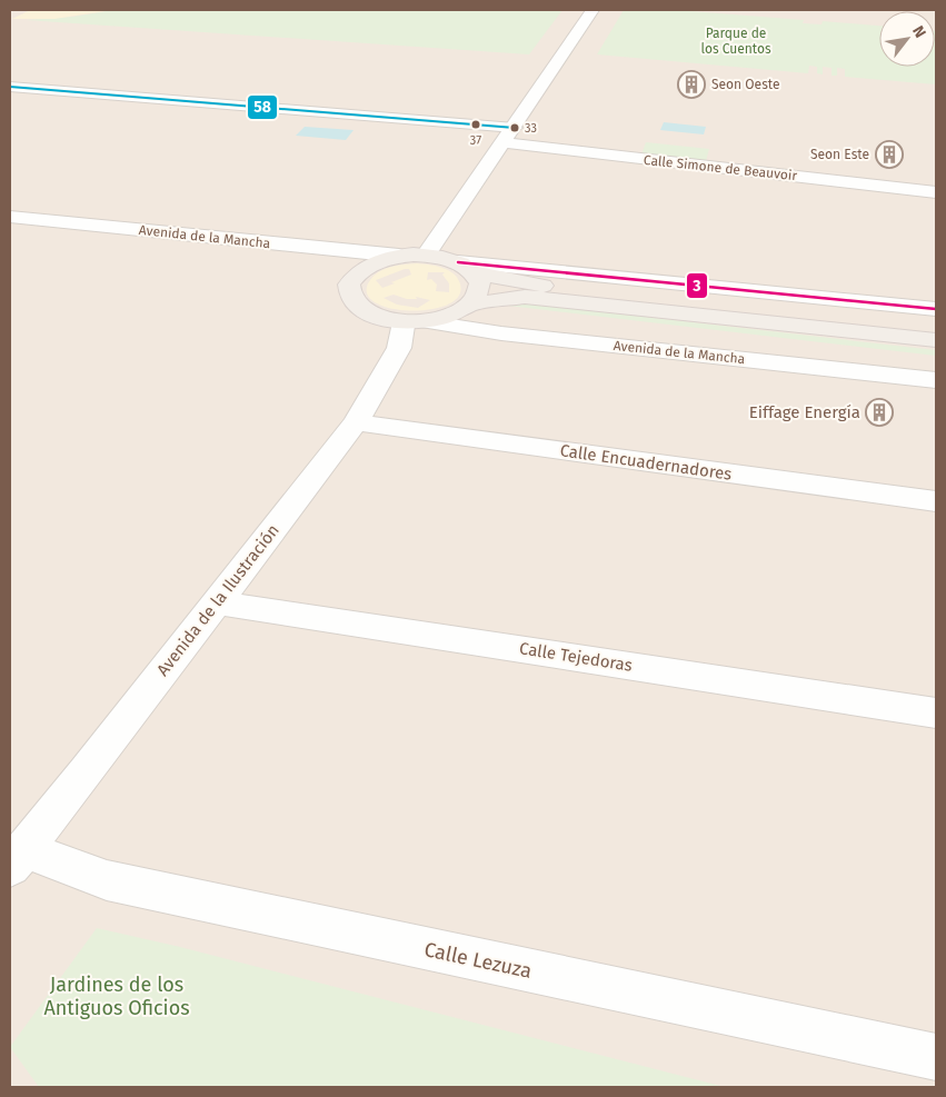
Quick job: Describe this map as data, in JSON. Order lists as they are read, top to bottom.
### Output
{
  "streets": {
    "street": [
      "Calle Simone de Beauvoir",
      "Avenida de la Mancha",
      "Calle Encuadernadores",
      "Avenida de la Ilustración",
      "Calle Tejedoras",
      "Calle Lezuza"
    ]
  },
  "crossings": [
    ["Avenida de la Mancha", "Avenida de la Ilustración"],
    ["Calle Encuadernadores", "Avenida de la Ilustración"],
    ["Avenida de la Ilustración", "Calle Tejedoras"],
    ["Avenida de la Ilustración", "Calle Lezuza"]
  ],
  "parks": ["Parque de los Cuentos", "Jardines de los Antiguos Oficios"],
  "places": {
    "building": ["Seon Oeste", "Seon Este", "Eiffage Energía"],
    "other": ["37", "33"]
  },
  "lines": ["transit line 58", "transit line 3"],
  "north": "top right"
}
